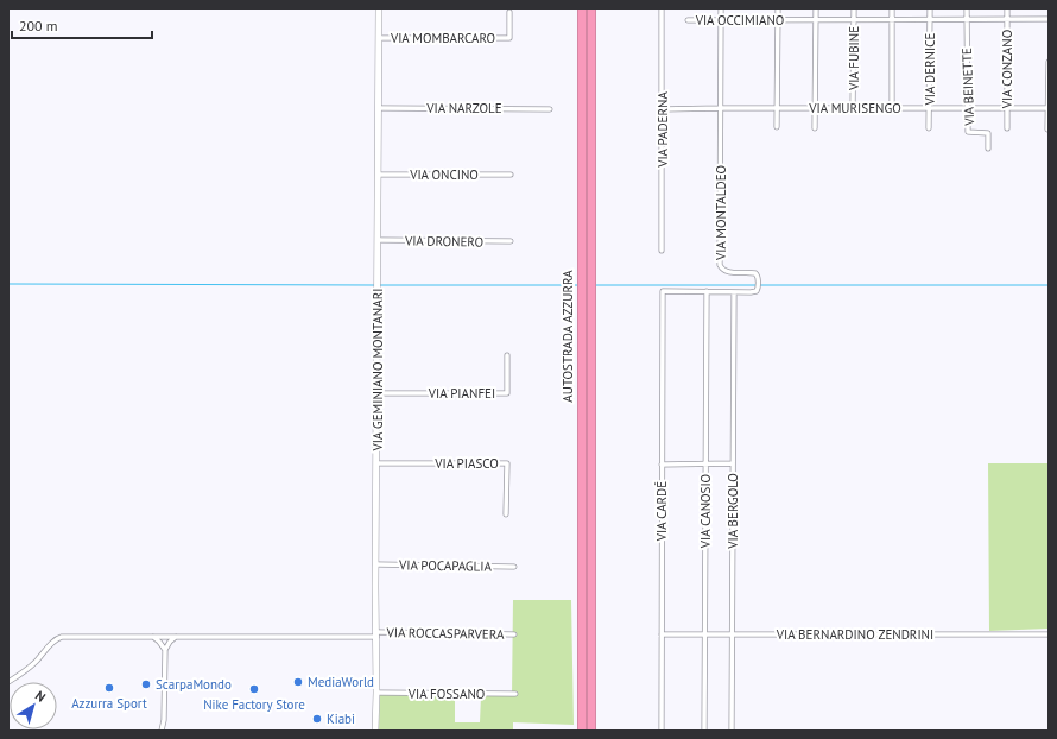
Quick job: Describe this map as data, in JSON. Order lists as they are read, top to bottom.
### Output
{
  "streets": {
    "highway": ["AUTOSTRADA AZZURRA"],
    "street": [
      "VIA OCCIMIANO",
      "VIA MOMBARCARO",
      "VIA FUBINE",
      "VIA DERNICE",
      "VIA CONZANO",
      "VIA BEINETTE",
      "VIA NARZOLE",
      "VIA MURISENGO",
      "VIA PADERNA",
      "VIA ONCINO",
      "VIA MONTALDEO",
      "VIA DRONERO",
      "VIA GEMINIANO MONTANARI",
      "VIA PIANFEI",
      "VIA PIASCO",
      "VIA CARDÉ",
      "VIA CANOSIO",
      "VIA BERGOLO",
      "VIA POCAPAGLIA",
      "VIA ROCCASPARVERA",
      "VIA BERNARDINO ZENDRINI",
      "VIA FOSSANO"
    ]
  },
  "crossings": [
    ["VIA OCCIMIANO", "VIA FUBINE"],
    ["VIA OCCIMIANO", "VIA DERNICE"],
    ["VIA OCCIMIANO", "VIA CONZANO"],
    ["VIA OCCIMIANO", "VIA BEINETTE"],
    ["VIA OCCIMIANO", "VIA MONTALDEO"],
    ["VIA MOMBARCARO", "VIA GEMINIANO MONTANARI"],
    ["VIA FUBINE", "VIA MURISENGO"],
    ["VIA DERNICE", "VIA MURISENGO"],
    ["VIA CONZANO", "VIA MURISENGO"],
    ["VIA BEINETTE", "VIA MURISENGO"],
    ["VIA NARZOLE", "VIA GEMINIANO MONTANARI"],
    ["VIA MURISENGO", "VIA PADERNA"],
    ["VIA MURISENGO", "VIA MONTALDEO"],
    ["VIA ONCINO", "VIA GEMINIANO MONTANARI"],
    ["VIA MONTALDEO", "VIA CARDÉ"],
    ["VIA MONTALDEO", "VIA CANOSIO"],
    ["VIA MONTALDEO", "VIA BERGOLO"],
    ["VIA DRONERO", "VIA GEMINIANO MONTANARI"],
    ["VIA GEMINIANO MONTANARI", "VIA PIANFEI"],
    ["VIA GEMINIANO MONTANARI", "VIA PIASCO"],
    ["VIA GEMINIANO MONTANARI", "VIA POCAPAGLIA"],
    ["VIA GEMINIANO MONTANARI", "VIA ROCCASPARVERA"],
    ["VIA GEMINIANO MONTANARI", "VIA FOSSANO"],
    ["VIA CARDÉ", "VIA BERNARDINO ZENDRINI"],
    ["VIA CANOSIO", "VIA BERNARDINO ZENDRINI"],
    ["VIA BERGOLO", "VIA BERNARDINO ZENDRINI"]
  ],
  "places": [
    "MediaWorld",
    "ScarpaMondo",
    "Azzurra Sport",
    "Nike Factory Store",
    "Kiabi"
  ],
  "scale_bar": "200 m",
  "north": "top right"
}
